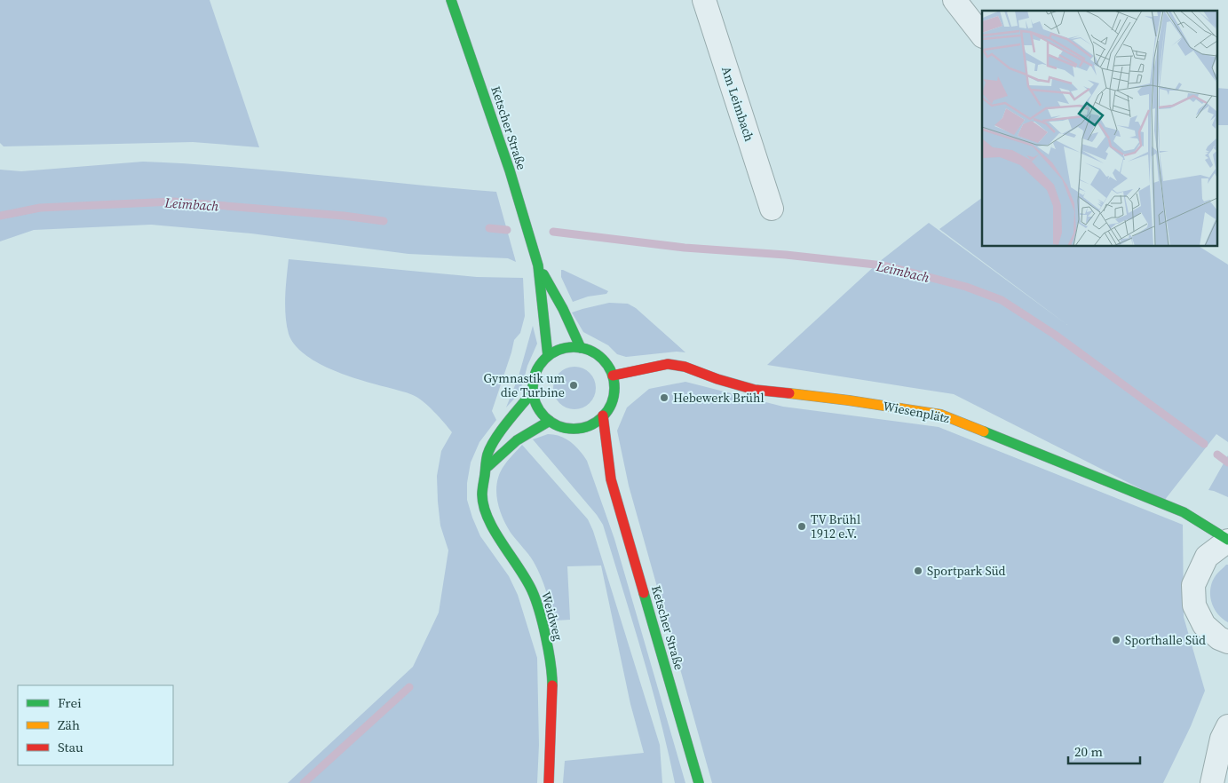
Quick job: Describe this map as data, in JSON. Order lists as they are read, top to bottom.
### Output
{
  "streets": {
    "main road": ["Ketscher Straße", "Wiesenplätz", "Weidweg"],
    "street": ["Am Leimbach"]
  },
  "crossings": [
    ["Ketscher Straße", "Wiesenplätz"],
    ["Ketscher Straße", "Weidweg"],
    ["Wiesenplätz", "Weidweg"]
  ],
  "water": ["Leimbach"],
  "places": [
    "Gymnastik um die Turbine",
    "Hebewerk Brühl",
    "TV Brühl 1912 e.V.",
    "Sportpark Süd",
    "Sporthalle Süd"
  ],
  "legend": ["Frei", "Zäh", "Stau"],
  "scale_bar": "20 m"
}
